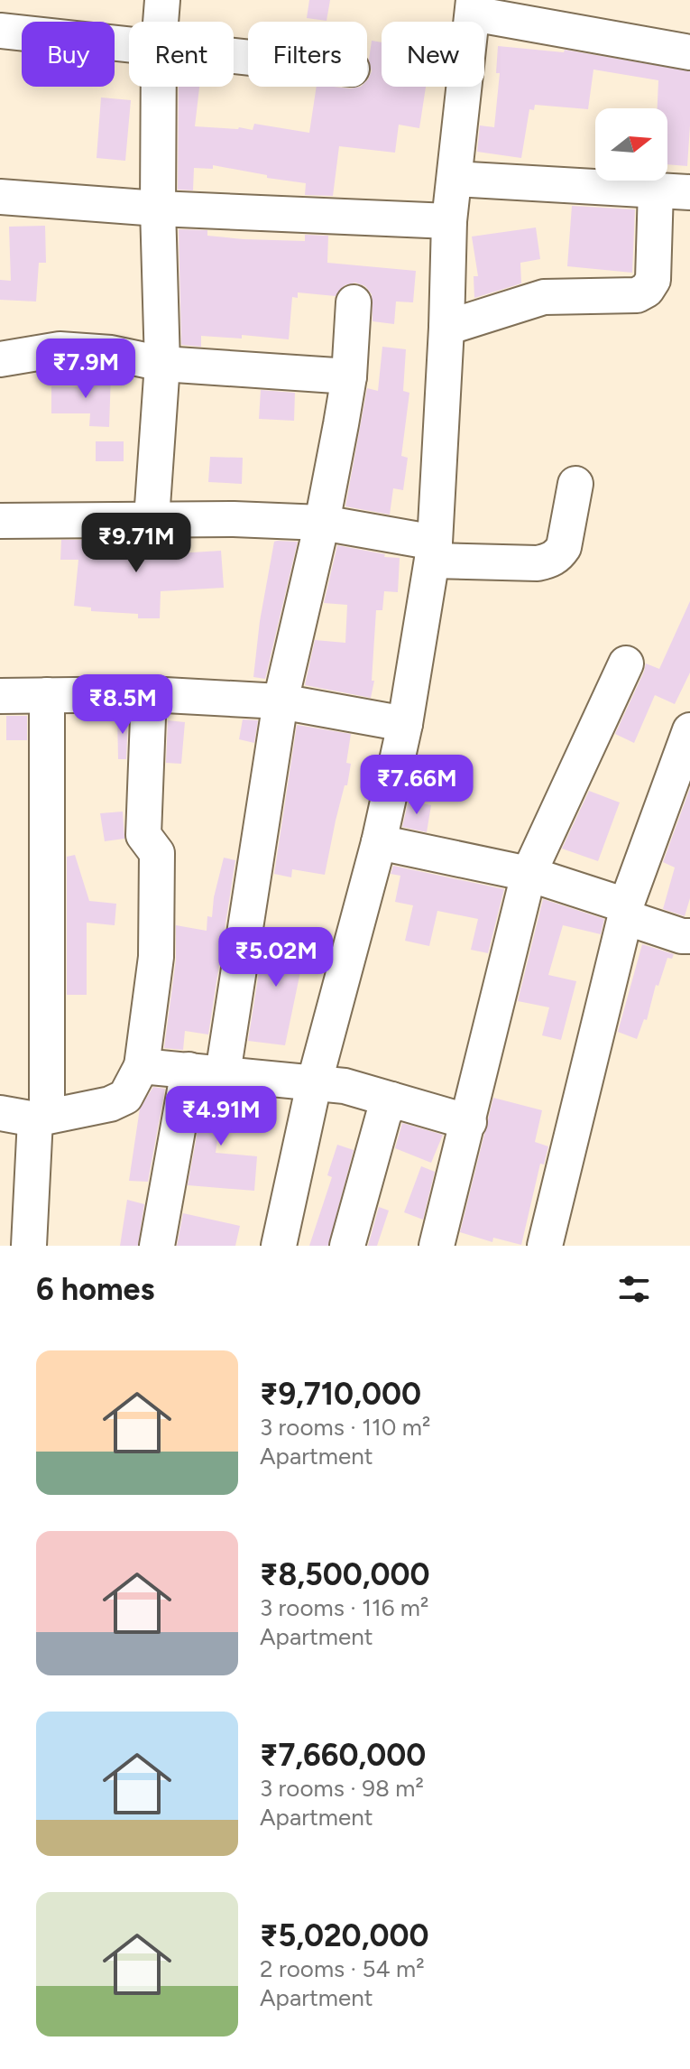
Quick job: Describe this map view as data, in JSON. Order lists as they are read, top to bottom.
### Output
{
  "north": "right",
  "page": {
    "chip": [
      "Buy",
      "Rent",
      "Filters",
      "New"
    ],
    "price": [
      "₹7.9M",
      "₹9.71M",
      "₹8.5M",
      "₹7.66M",
      "₹5.02M",
      "₹4.91M"
    ],
    "heading": "6 homes",
    "list": [
      {
        "name": "₹9,710,000",
        "note": "3 rooms · 110 m² · Apartment"
      },
      {
        "name": "₹8,500,000",
        "note": "3 rooms · 116 m² · Apartment"
      },
      {
        "name": "₹7,660,000",
        "note": "3 rooms · 98 m² · Apartment"
      },
      {
        "name": "₹5,020,000",
        "note": "2 rooms · 54 m² · Apartment"
      }
    ]
  }
}
